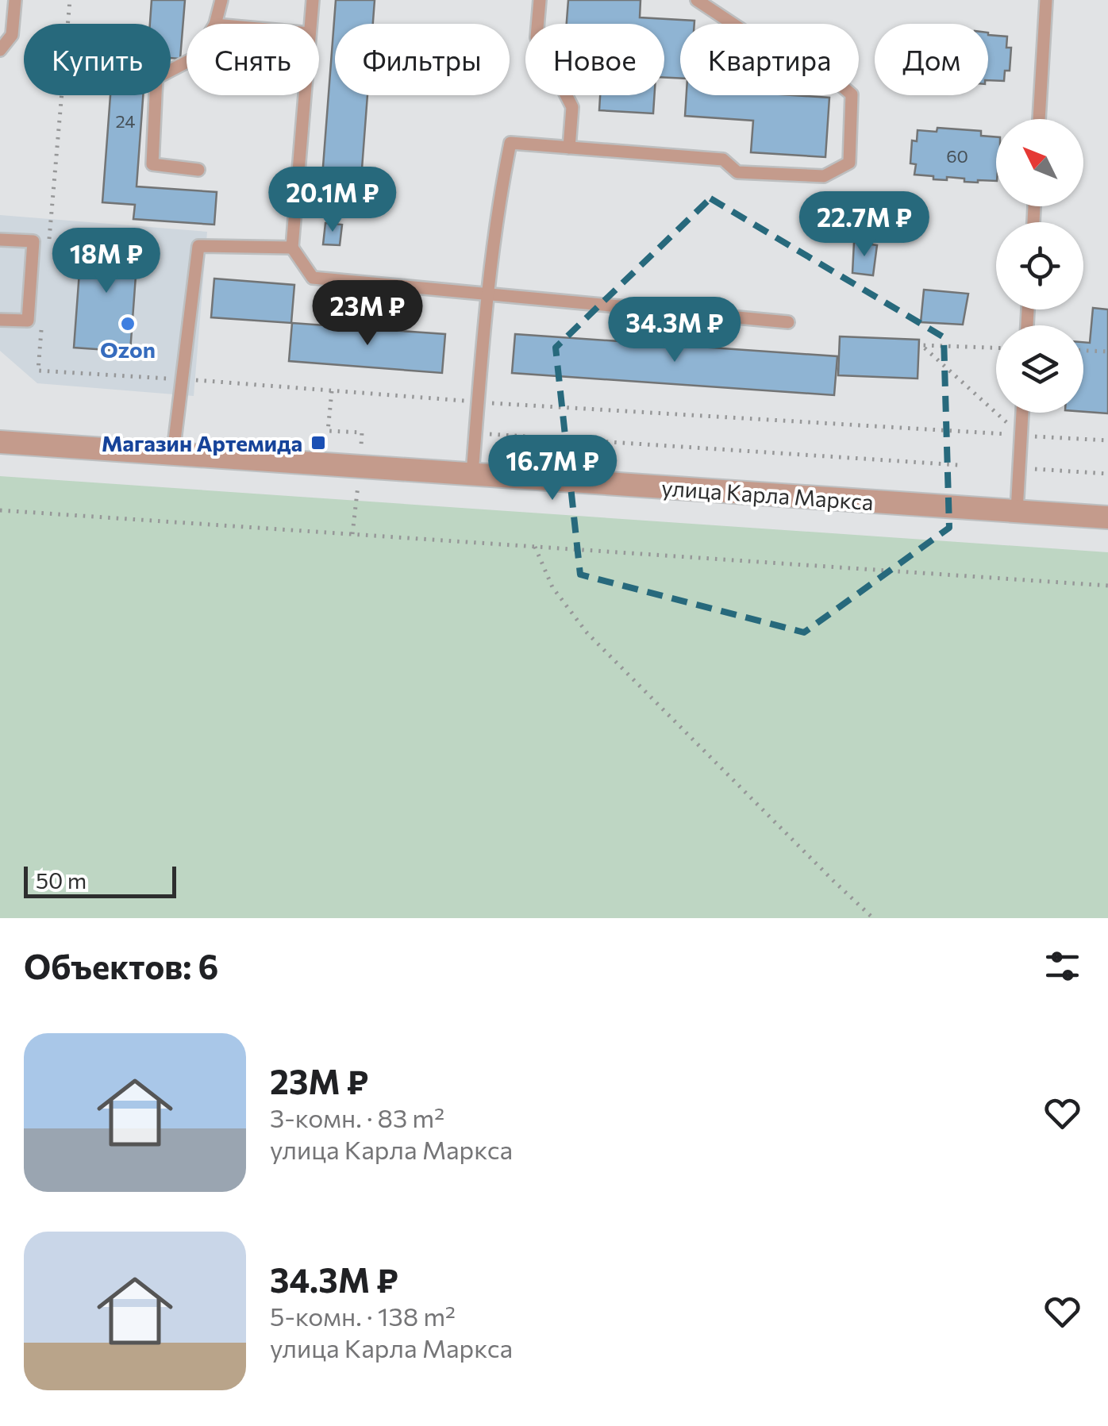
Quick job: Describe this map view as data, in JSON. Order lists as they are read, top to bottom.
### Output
{
  "streets": {
    "street": ["улица Карла Маркса"]
  },
  "places": {
    "other": ["Ozon"],
    "transit": ["Магазин Артемида"]
  },
  "house_numbers": ["24", "60"],
  "scale_bar": "50 m",
  "north": "top left",
  "page": {
    "chip": [
      "Купить",
      "Снять",
      "Фильтры",
      "Новое",
      "Квартира",
      "Дом"
    ],
    "price": [
      "20.1M ₽",
      "22.7M ₽",
      "18M ₽",
      "23M ₽",
      "34.3M ₽",
      "16.7M ₽"
    ],
    "scale": "50 m",
    "heading": "Объектов: 6",
    "list": [
      {
        "name": "23M ₽",
        "note": "3-комн. · 83 m² · улица Карла Маркса"
      },
      {
        "name": "34.3M ₽",
        "note": "5-комн. · 138 m² · улица Карла Маркса"
      }
    ]
  }
}
